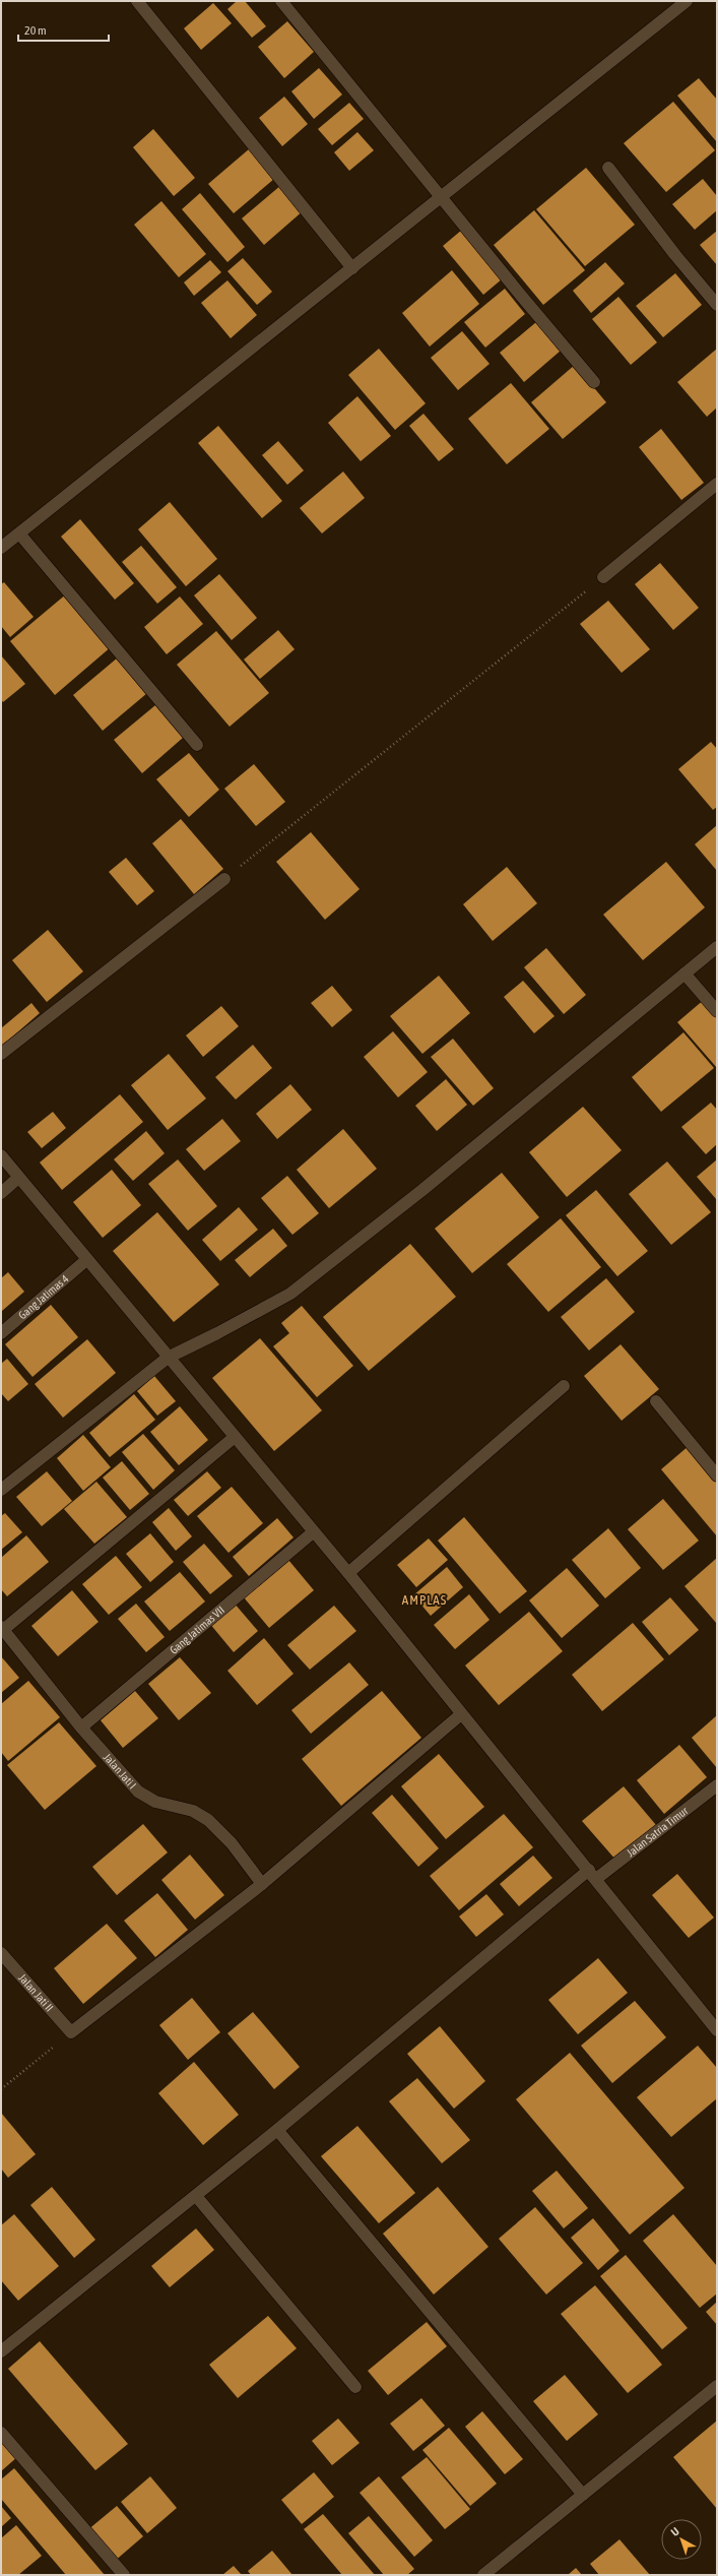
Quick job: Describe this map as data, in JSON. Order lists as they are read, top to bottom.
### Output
{
  "streets": {
    "street": [
      "Gang Jatimas 4",
      "Gang Jatimas VII",
      "Jalan Jati I",
      "Jalan Satria Timur",
      "Jalan Jati II"
    ]
  },
  "crossings": [
    ["Gang Jatimas VII", "Jalan Jati I"]
  ],
  "districts": ["AMPLAS"],
  "scale_bar": "20 m",
  "north": "top left"
}
